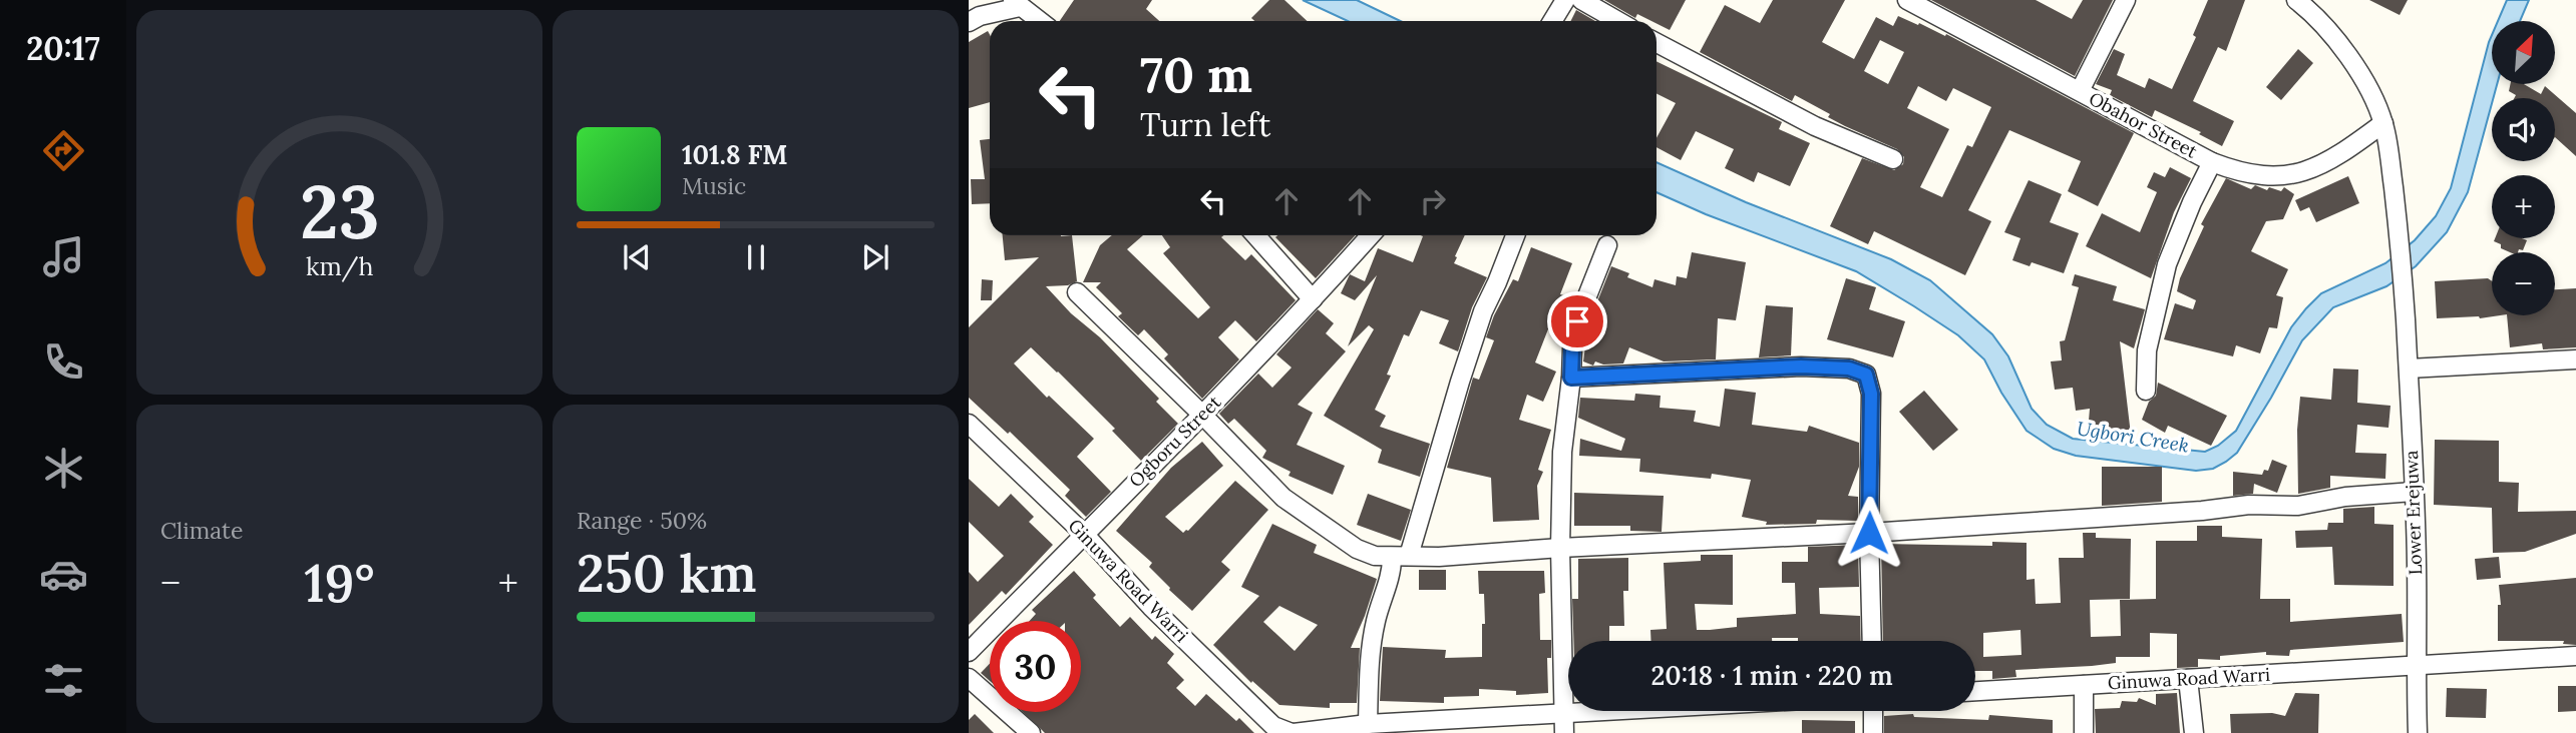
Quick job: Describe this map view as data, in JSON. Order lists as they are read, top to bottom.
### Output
{
  "streets": {
    "street": [
      "Obahor Street",
      "Ogboru Street",
      "Lower Erejuwa",
      "Ginuwa Road Warri"
    ]
  },
  "crossings": [
    ["Obahor Street", "Lower Erejuwa"],
    ["Ogboru Street", "Ginuwa Road Warri"],
    ["Lower Erejuwa", "Ginuwa Road Warri"]
  ],
  "water": ["Ugbori Creek"],
  "north": "top right",
  "page": {
    "tabs": "20:17",
    "map_buttons": ["+", "−"],
    "turn": ["70 m", "Turn left"],
    "song": ["101.8 FM", "Music"],
    "tile": [
      "Climate",
      ["Range · 50%", "250 km"]
    ],
    "heat": ["−", "19°", "+"],
    "limit": "30",
    "trip": "20:18 · 1 min · 220 m",
    "gauge": ["23", "km/h"]
  }
}
